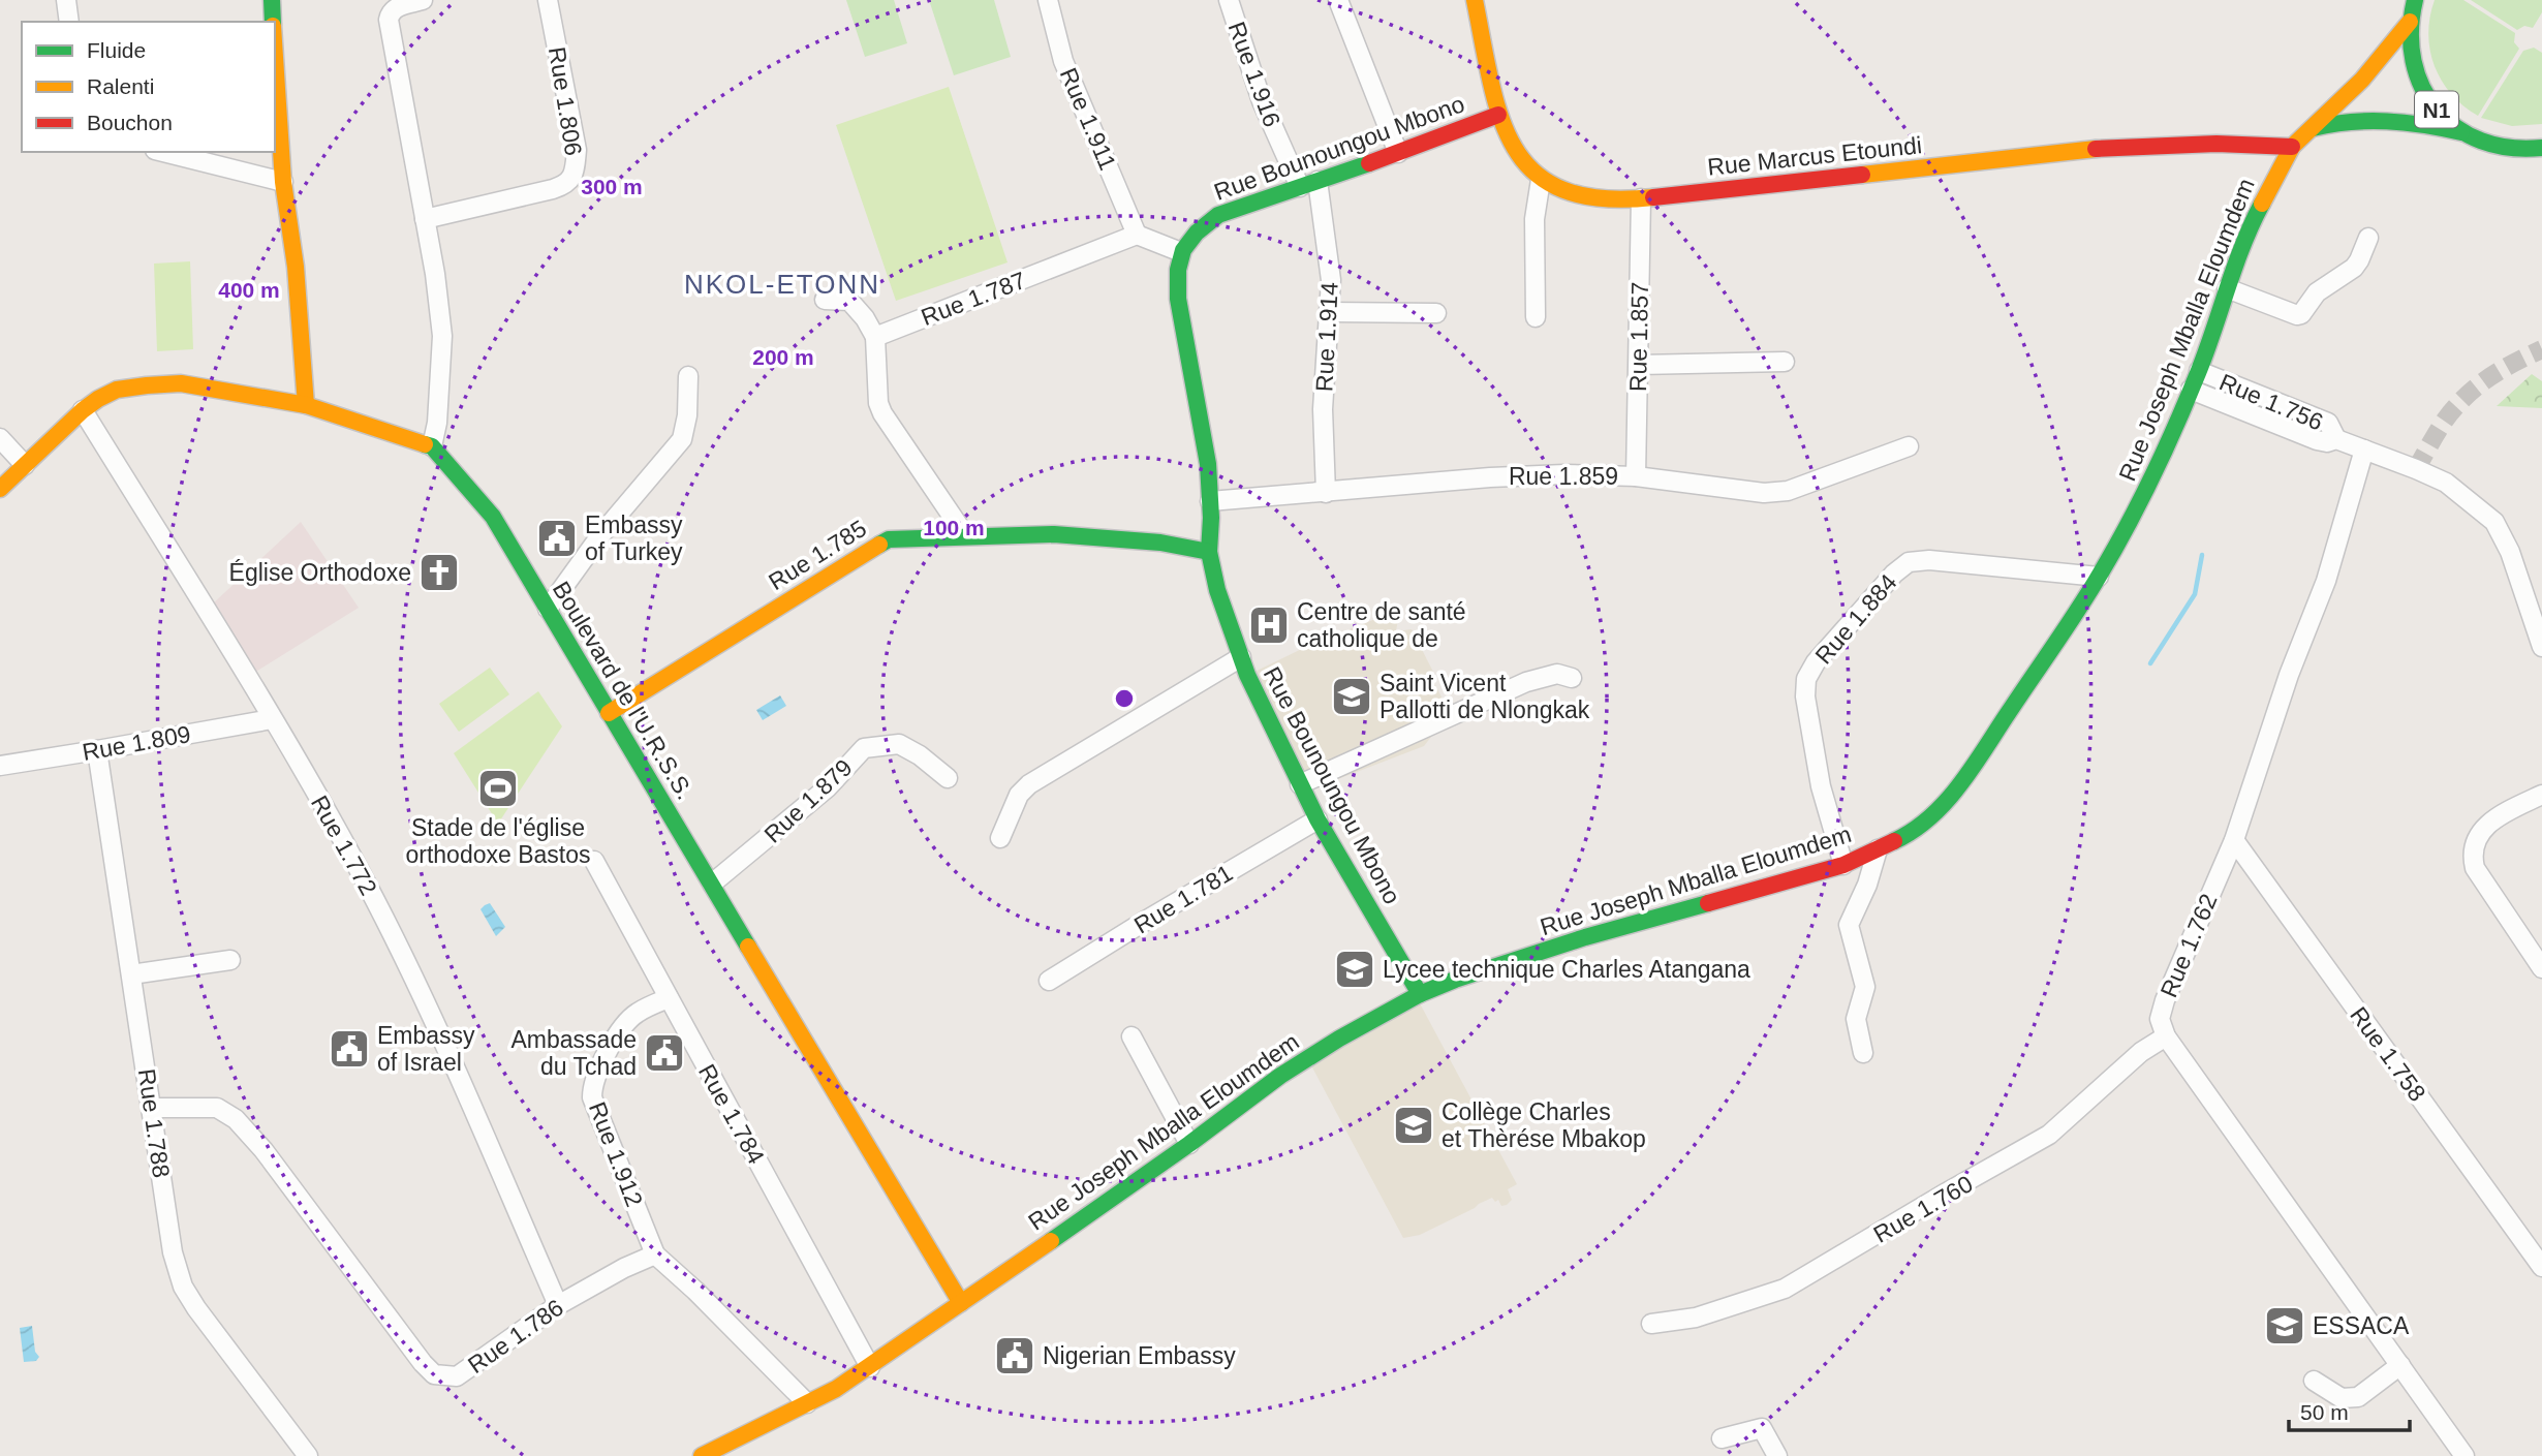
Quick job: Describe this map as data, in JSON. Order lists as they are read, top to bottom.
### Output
{
  "streets": {
    "main road": [
      "N1",
      "Rue Bounoungou Mbono",
      "Rue Marcus Etoundi",
      "Rue Joseph Mballa Eloumdem",
      "Rue 1.785",
      "Boulevard de l'U.R.S.S."
    ],
    "street": [
      "Rue 1.916",
      "Rue 1.806",
      "Rue 1.911",
      "Rue 1.787",
      "Rue 1.914",
      "Rue 1.857",
      "Rue 1.756",
      "Rue 1.859",
      "Rue 1.884",
      "Rue 1.809",
      "Rue 1.879",
      "Rue 1.772",
      "Rue 1.781",
      "Rue 1.762",
      "Rue 1.758",
      "Rue 1.784",
      "Rue 1.788",
      "Rue 1.912",
      "Rue 1.760",
      "Rue 1.786"
    ]
  },
  "crossings": [
    ["Rue 1.916", "Rue Bounoungou Mbono"],
    ["Rue 1.916", "Rue 1.914"],
    ["N1", "Rue Joseph Mballa Eloumdem"],
    ["Rue 1.911", "Rue 1.787"],
    ["Rue Bounoungou Mbono", "Rue Marcus Etoundi"],
    ["Rue Bounoungou Mbono", "Rue Joseph Mballa Eloumdem"],
    ["Rue Bounoungou Mbono", "Rue 1.914"],
    ["Rue Bounoungou Mbono", "Rue 1.859"],
    ["Rue Bounoungou Mbono", "Rue 1.785"],
    ["Rue Bounoungou Mbono", "Rue 1.781"],
    ["Rue Marcus Etoundi", "Rue Joseph Mballa Eloumdem"],
    ["Rue Marcus Etoundi", "Rue 1.857"],
    ["Rue Joseph Mballa Eloumdem", "Rue 1.756"],
    ["Rue Joseph Mballa Eloumdem", "Rue 1.884"],
    ["Rue Joseph Mballa Eloumdem", "Boulevard de l'U.R.S.S."],
    ["Rue Joseph Mballa Eloumdem", "Rue 1.784"],
    ["Rue 1.914", "Rue 1.859"],
    ["Rue 1.857", "Rue 1.859"],
    ["Rue 1.756", "Rue 1.762"],
    ["Rue 1.785", "Boulevard de l'U.R.S.S."],
    ["Boulevard de l'U.R.S.S.", "Rue 1.879"],
    ["Rue 1.809", "Rue 1.772"],
    ["Rue 1.809", "Rue 1.788"],
    ["Rue 1.772", "Rue 1.786"],
    ["Rue 1.762", "Rue 1.758"],
    ["Rue 1.762", "Rue 1.760"],
    ["Rue 1.784", "Rue 1.912"],
    ["Rue 1.788", "Rue 1.786"],
    ["Rue 1.912", "Rue 1.786"]
  ],
  "districts": ["NKOL-ETONN"],
  "places": {
    "public building": [
      "Embassy of Turkey",
      "Embassy of Israel",
      "Ambassade du Tchad",
      "Nigerian Embassy"
    ],
    "church": ["Église Orthodoxe"],
    "hospital": ["Centre de santé catholique de"],
    "school or university": [
      "Saint Vicent Pallotti de Nlongkak",
      "Lycee technique Charles Atangana",
      "Collège Charles et Thèrése Mbakop",
      "ESSACA"
    ],
    "sports": ["Stade de l'église orthodoxe Bastos"]
  },
  "legend": ["Fluide", "Ralenti", "Bouchon"],
  "scale_bar": "50 m",
  "rings": [
    "300 m",
    "400 m",
    "200 m",
    "100 m"
  ]
}
